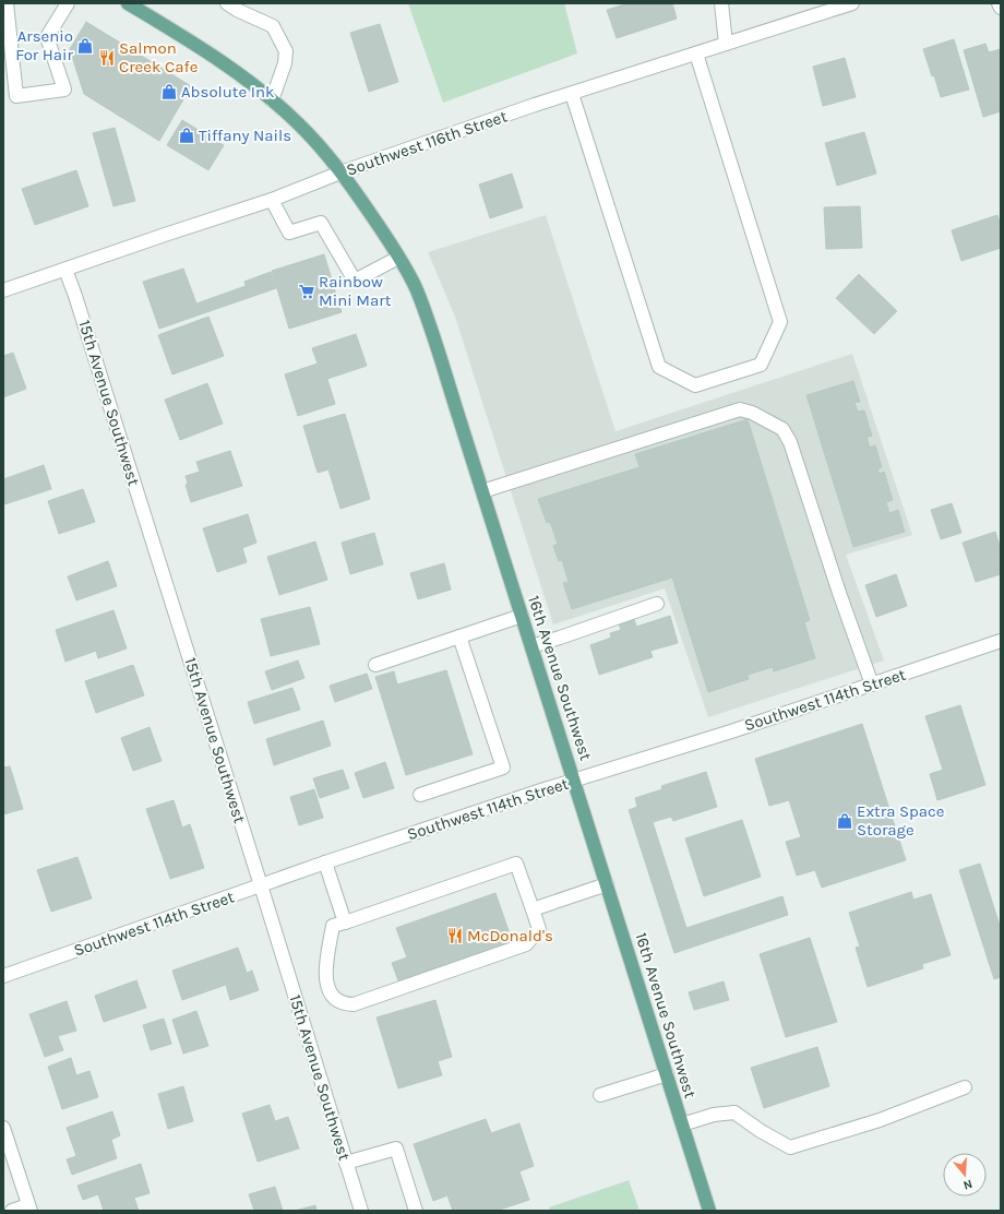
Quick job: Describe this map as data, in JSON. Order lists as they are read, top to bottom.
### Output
{
  "streets": {
    "main road": ["16th Avenue Southwest"],
    "street": ["Southwest 116th Street", "15th Avenue Southwest", "Southwest 114th Street"]
  },
  "crossings": [
    ["Southwest 116th Street", "15th Avenue Southwest"],
    ["Southwest 116th Street", "16th Avenue Southwest"],
    ["15th Avenue Southwest", "Southwest 114th Street"],
    ["16th Avenue Southwest", "Southwest 114th Street"]
  ],
  "places": {
    "shop": [
      "Arsenio For Hair",
      "Absolute Ink",
      "Tiffany Nails",
      "Extra Space Storage"
    ],
    "restaurant": ["Salmon Creek Cafe", "McDonald's"],
    "supermarket": ["Rainbow Mini Mart"]
  },
  "north": "bottom"
}
